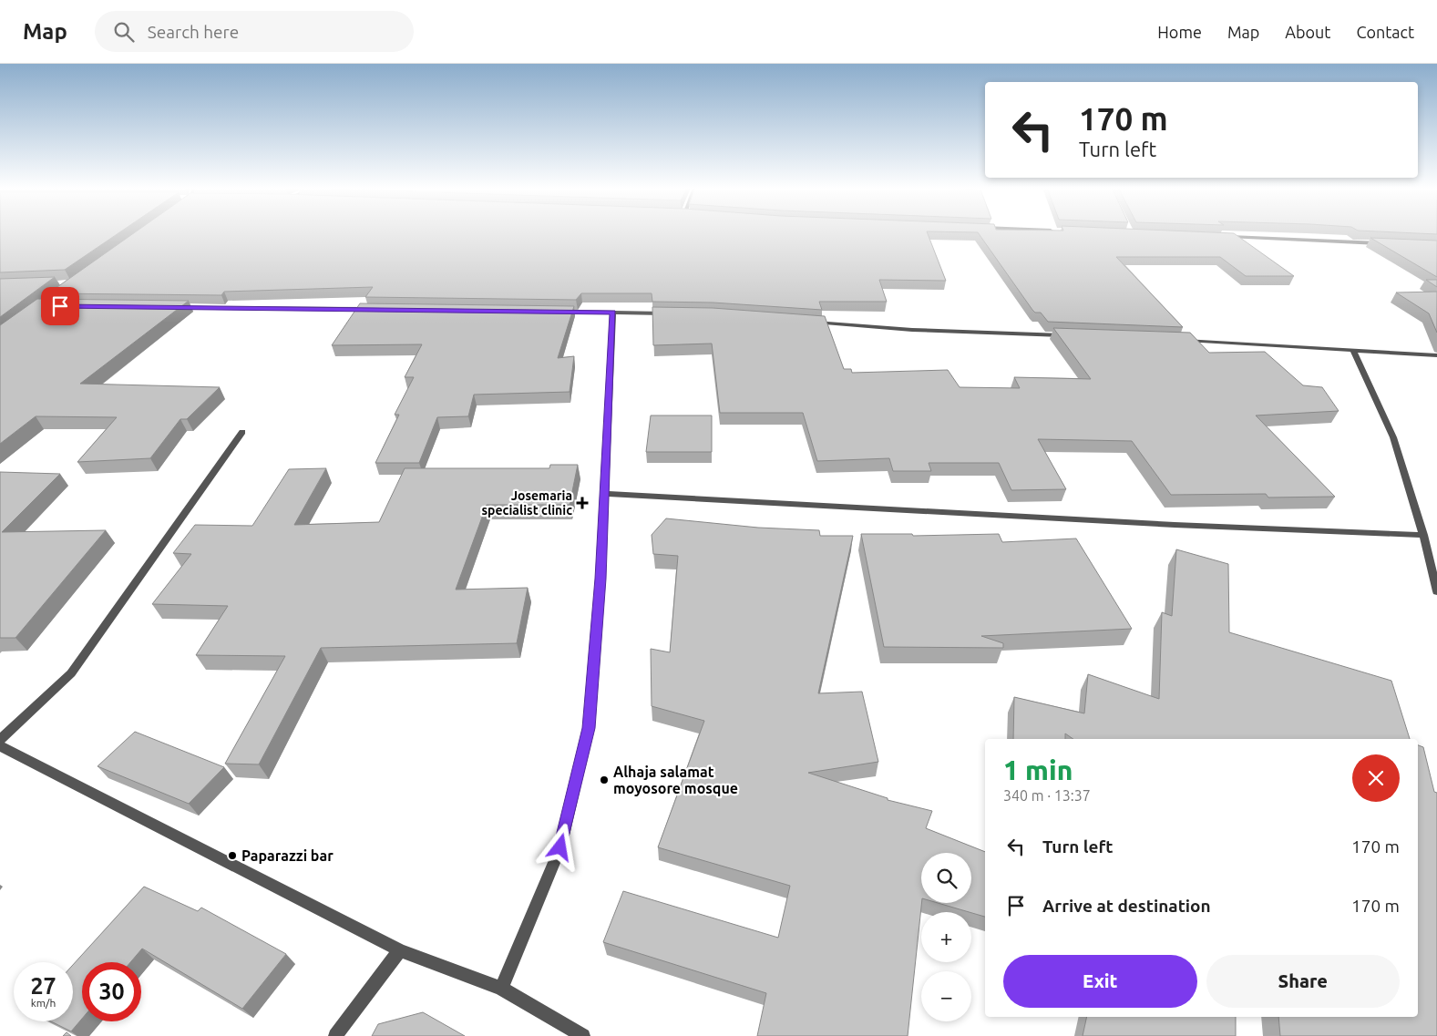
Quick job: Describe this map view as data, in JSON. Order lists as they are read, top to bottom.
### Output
{
  "places": {
    "health": ["Josemaria specialist clinic"],
    "other": ["Alhaja salamat moyosore mosque", "Paparazzi bar"]
  },
  "page": {
    "header": "Map",
    "search": "Search here",
    "nav": [
      "Home",
      "Map",
      "About",
      "Contact"
    ],
    "turn": ["170 m", "Turn left"],
    "heading": ["1 min", "340 m · 13:37"],
    "list": [
      {
        "name": "Turn left",
        "value": "170 m"
      },
      {
        "name": "Arrive at destination",
        "value": "170 m"
      }
    ],
    "map_buttons": ["+", "−"],
    "buttons": ["Exit", "Share"],
    "speed": "27 km/h",
    "limit": "30"
  }
}
